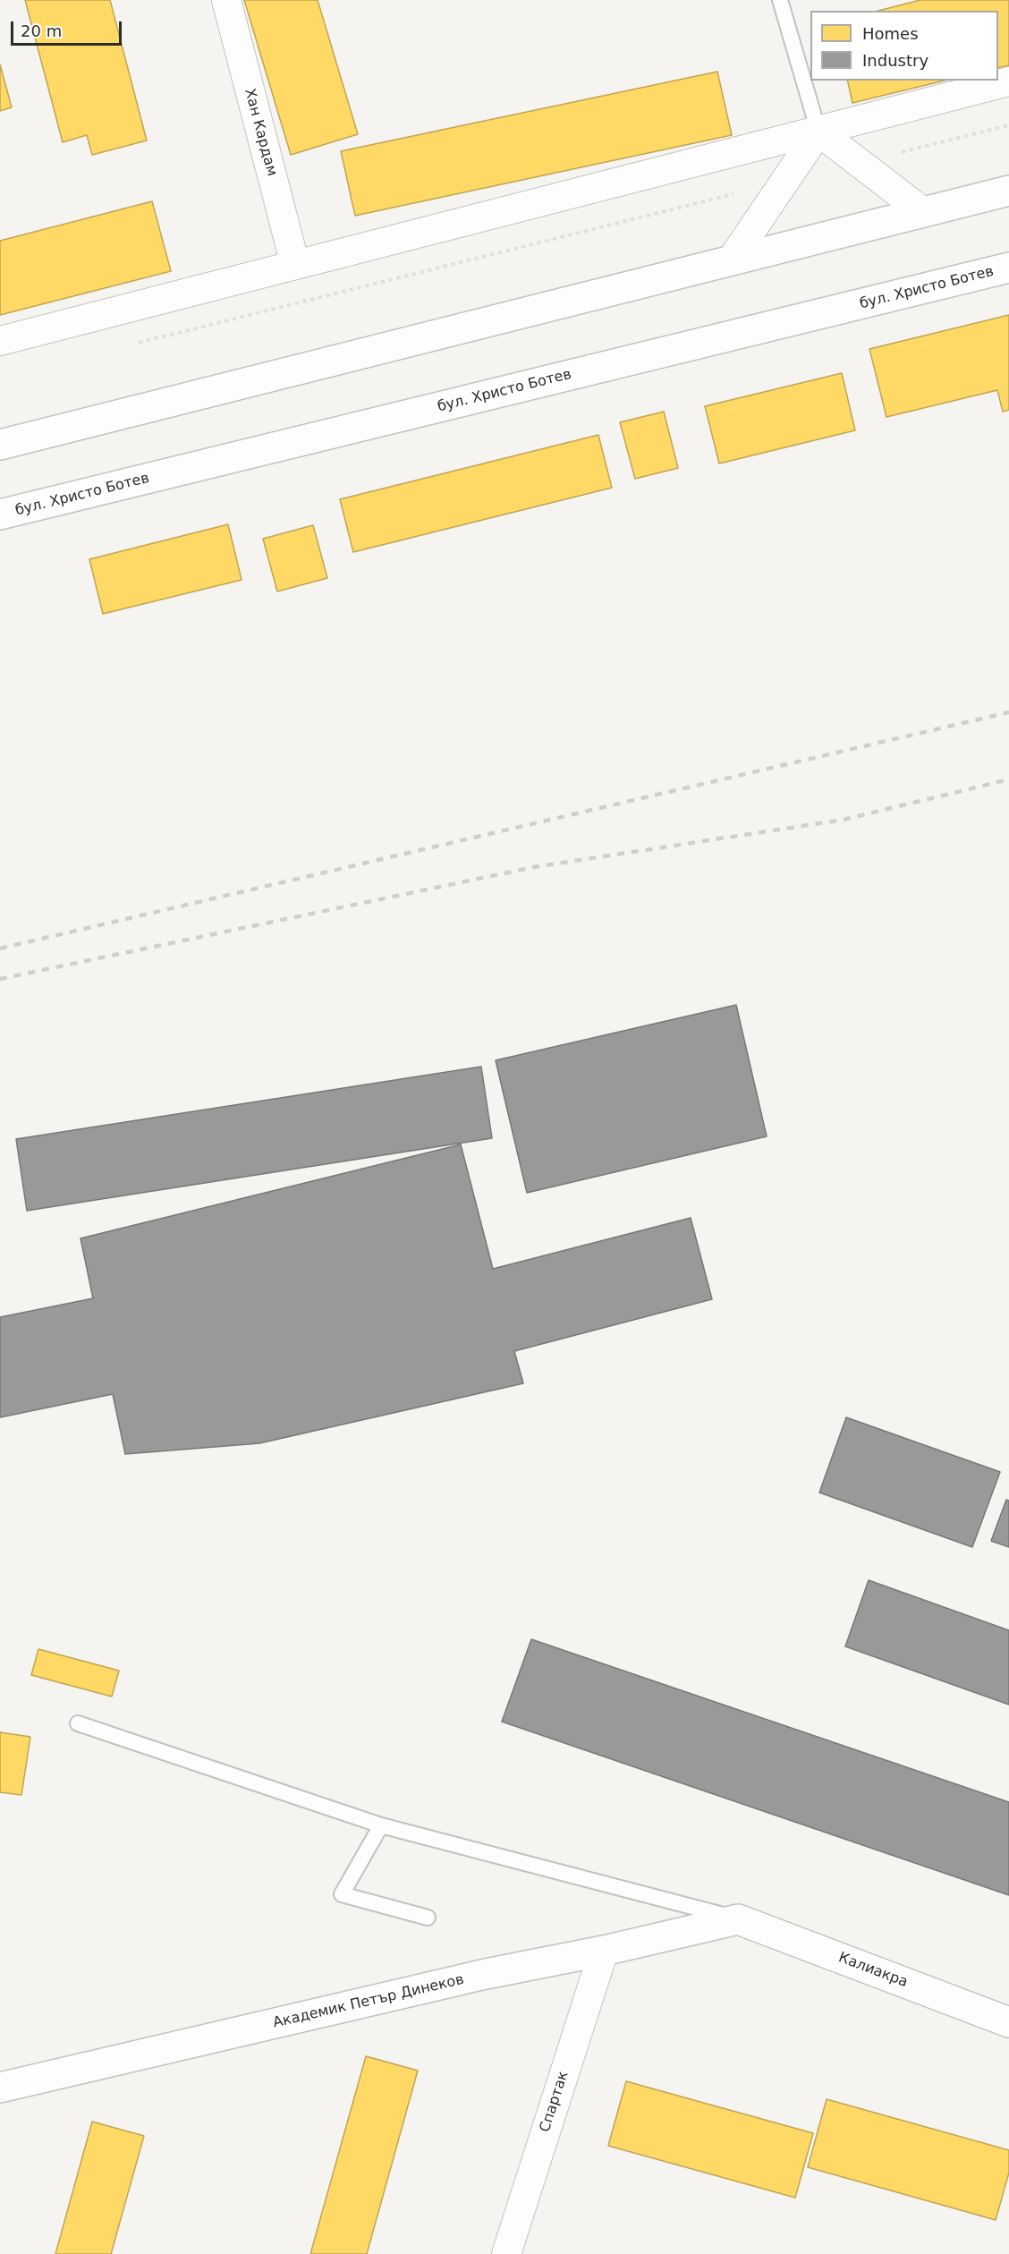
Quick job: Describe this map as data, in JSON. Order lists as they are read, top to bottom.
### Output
{
  "streets": {
    "main road": ["бул. Христо Ботев", "Калиакра", "Академик Петър Динеков"],
    "street": ["Хан Кардам", "Спартак"]
  },
  "crossings": [
    ["Калиакра", "Академик Петър Динеков"],
    ["Академик Петър Динеков", "Спартак"]
  ],
  "legend": ["Homes", "Industry"],
  "scale_bar": "20 m"
}
